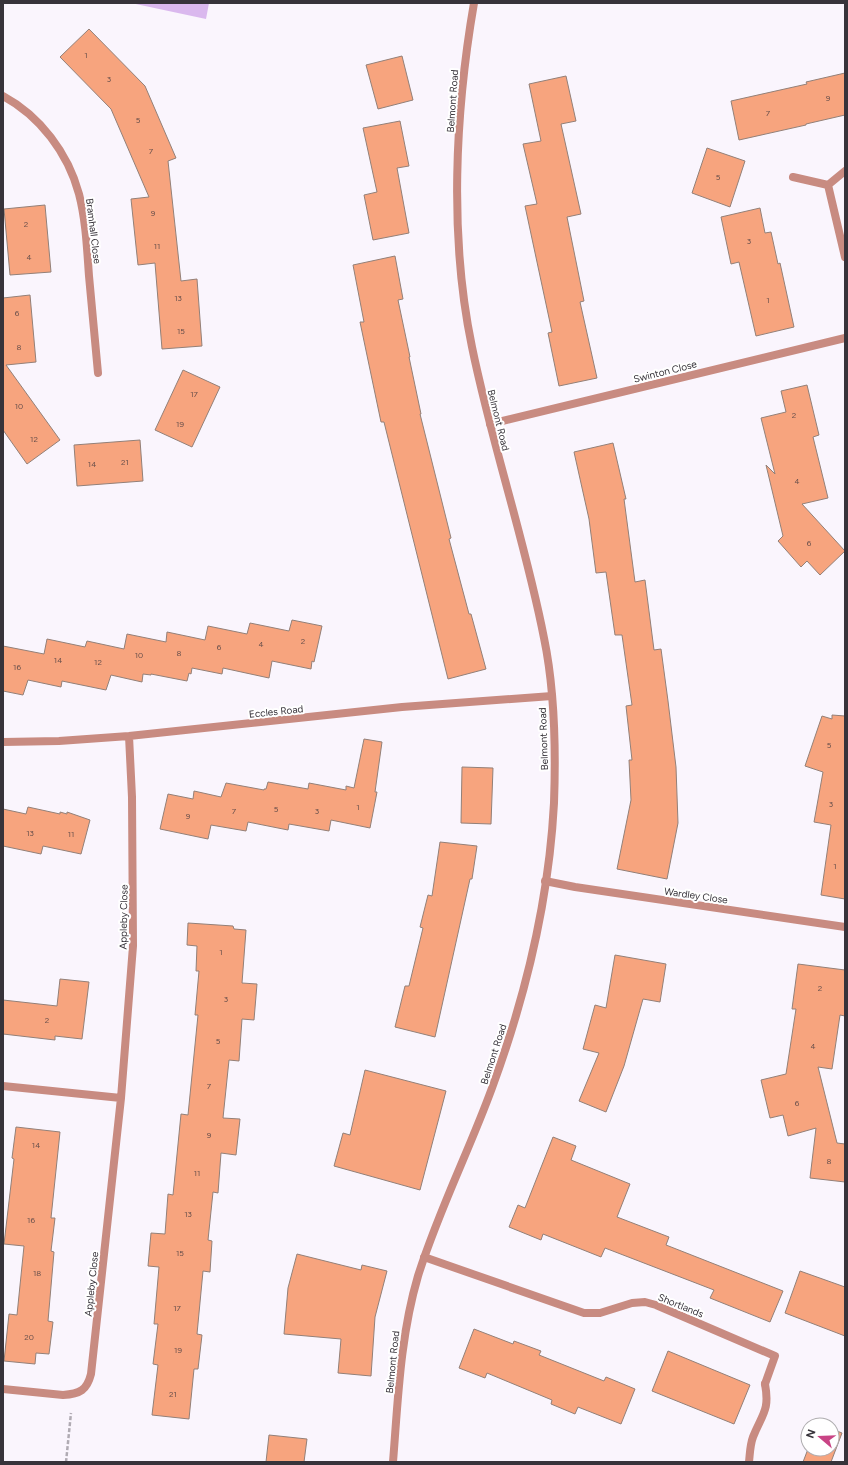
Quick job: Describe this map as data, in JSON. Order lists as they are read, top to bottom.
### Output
{
  "streets": {
    "street": [
      "Belmont Road",
      "Bramhall Close",
      "Swinton Close",
      "Eccles Road",
      "Wardley Close",
      "Appleby Close",
      "Shortlands"
    ]
  },
  "crossings": [
    ["Belmont Road", "Swinton Close"],
    ["Belmont Road", "Eccles Road"],
    ["Belmont Road", "Wardley Close"],
    ["Belmont Road", "Shortlands"],
    ["Eccles Road", "Appleby Close"]
  ],
  "house_numbers": [
    "1",
    "3",
    "9",
    "7",
    "5",
    "7",
    "5",
    "9",
    "2",
    "3",
    "11",
    "4",
    "13",
    "1",
    "6",
    "15",
    "8",
    "17",
    "10",
    "2",
    "19",
    "12",
    "21",
    "14",
    "4",
    "6",
    "2",
    "4",
    "6",
    "8",
    "10",
    "14",
    "12",
    "16",
    "5",
    "3",
    "1",
    "5",
    "7",
    "3",
    "9",
    "13",
    "11",
    "1",
    "1",
    "2",
    "3",
    "2",
    "5",
    "4",
    "7",
    "6",
    "9",
    "14",
    "8",
    "11",
    "13",
    "16",
    "15",
    "18",
    "17",
    "20",
    "19",
    "21"
  ],
  "north": "left"
}
